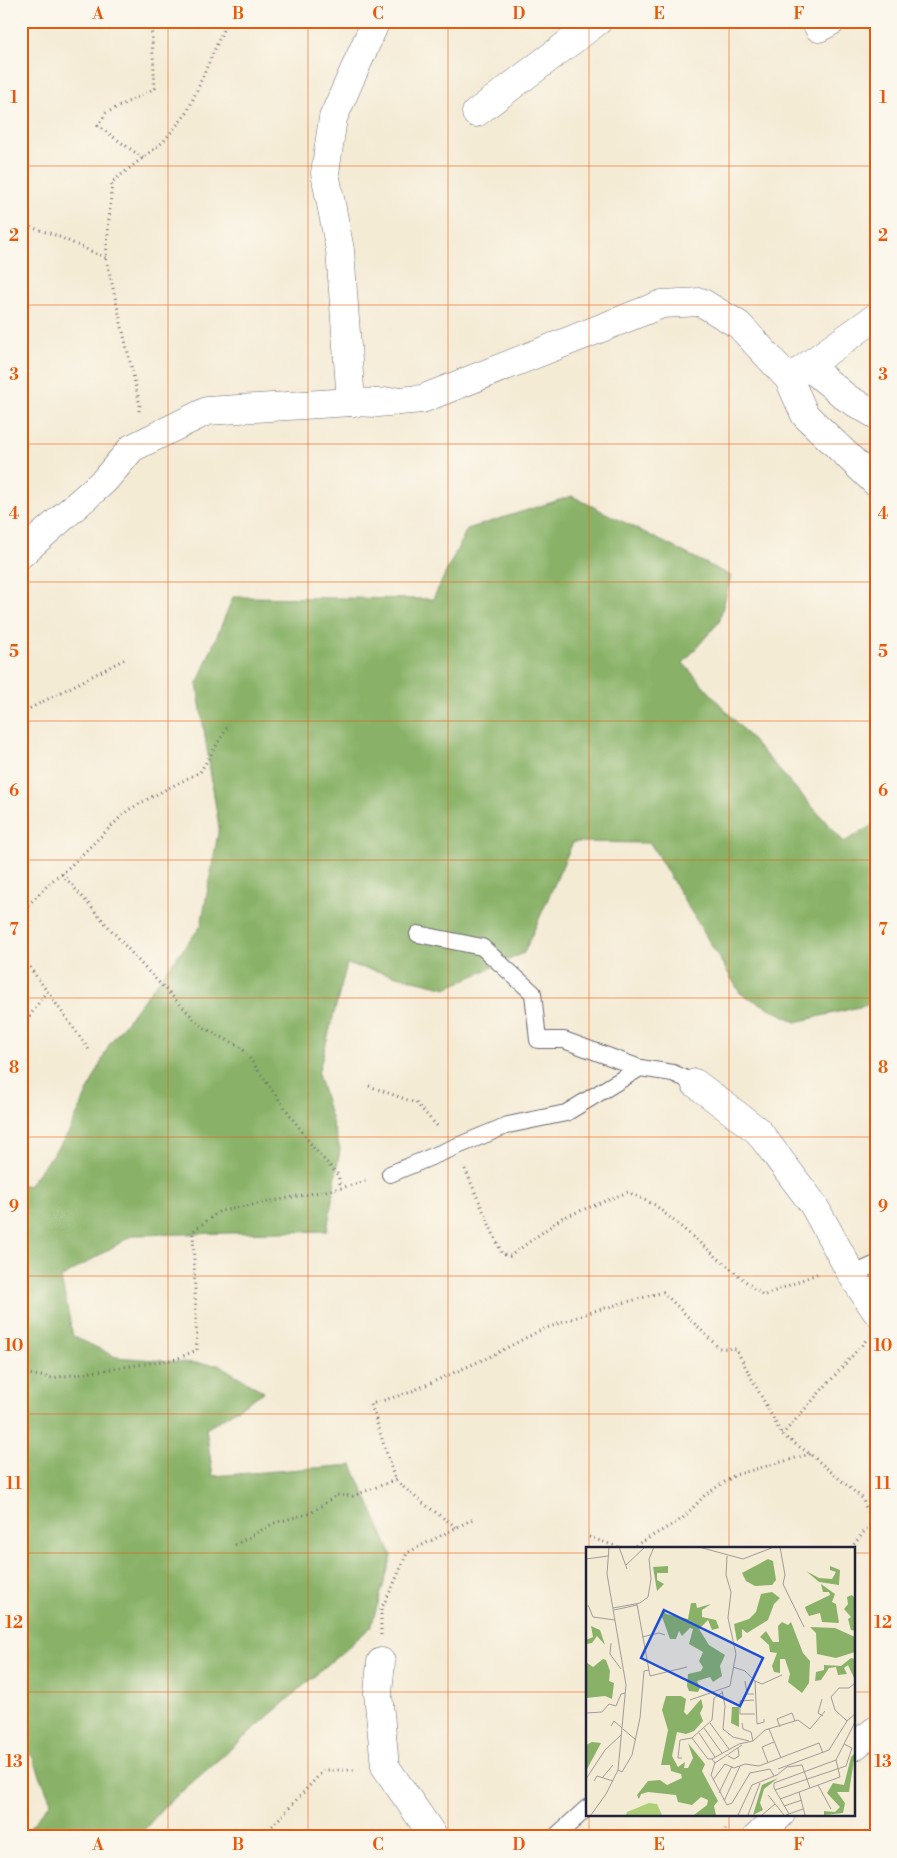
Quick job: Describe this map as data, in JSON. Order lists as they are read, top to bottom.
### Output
{
  "grid": {
    "columns": [
      "A",
      "B",
      "C",
      "D",
      "E",
      "F"
    ],
    "rows": [
      "1",
      "2",
      "3",
      "4",
      "5",
      "6",
      "7",
      "8",
      "9",
      "10",
      "11",
      "12",
      "13"
    ]
  }
}
